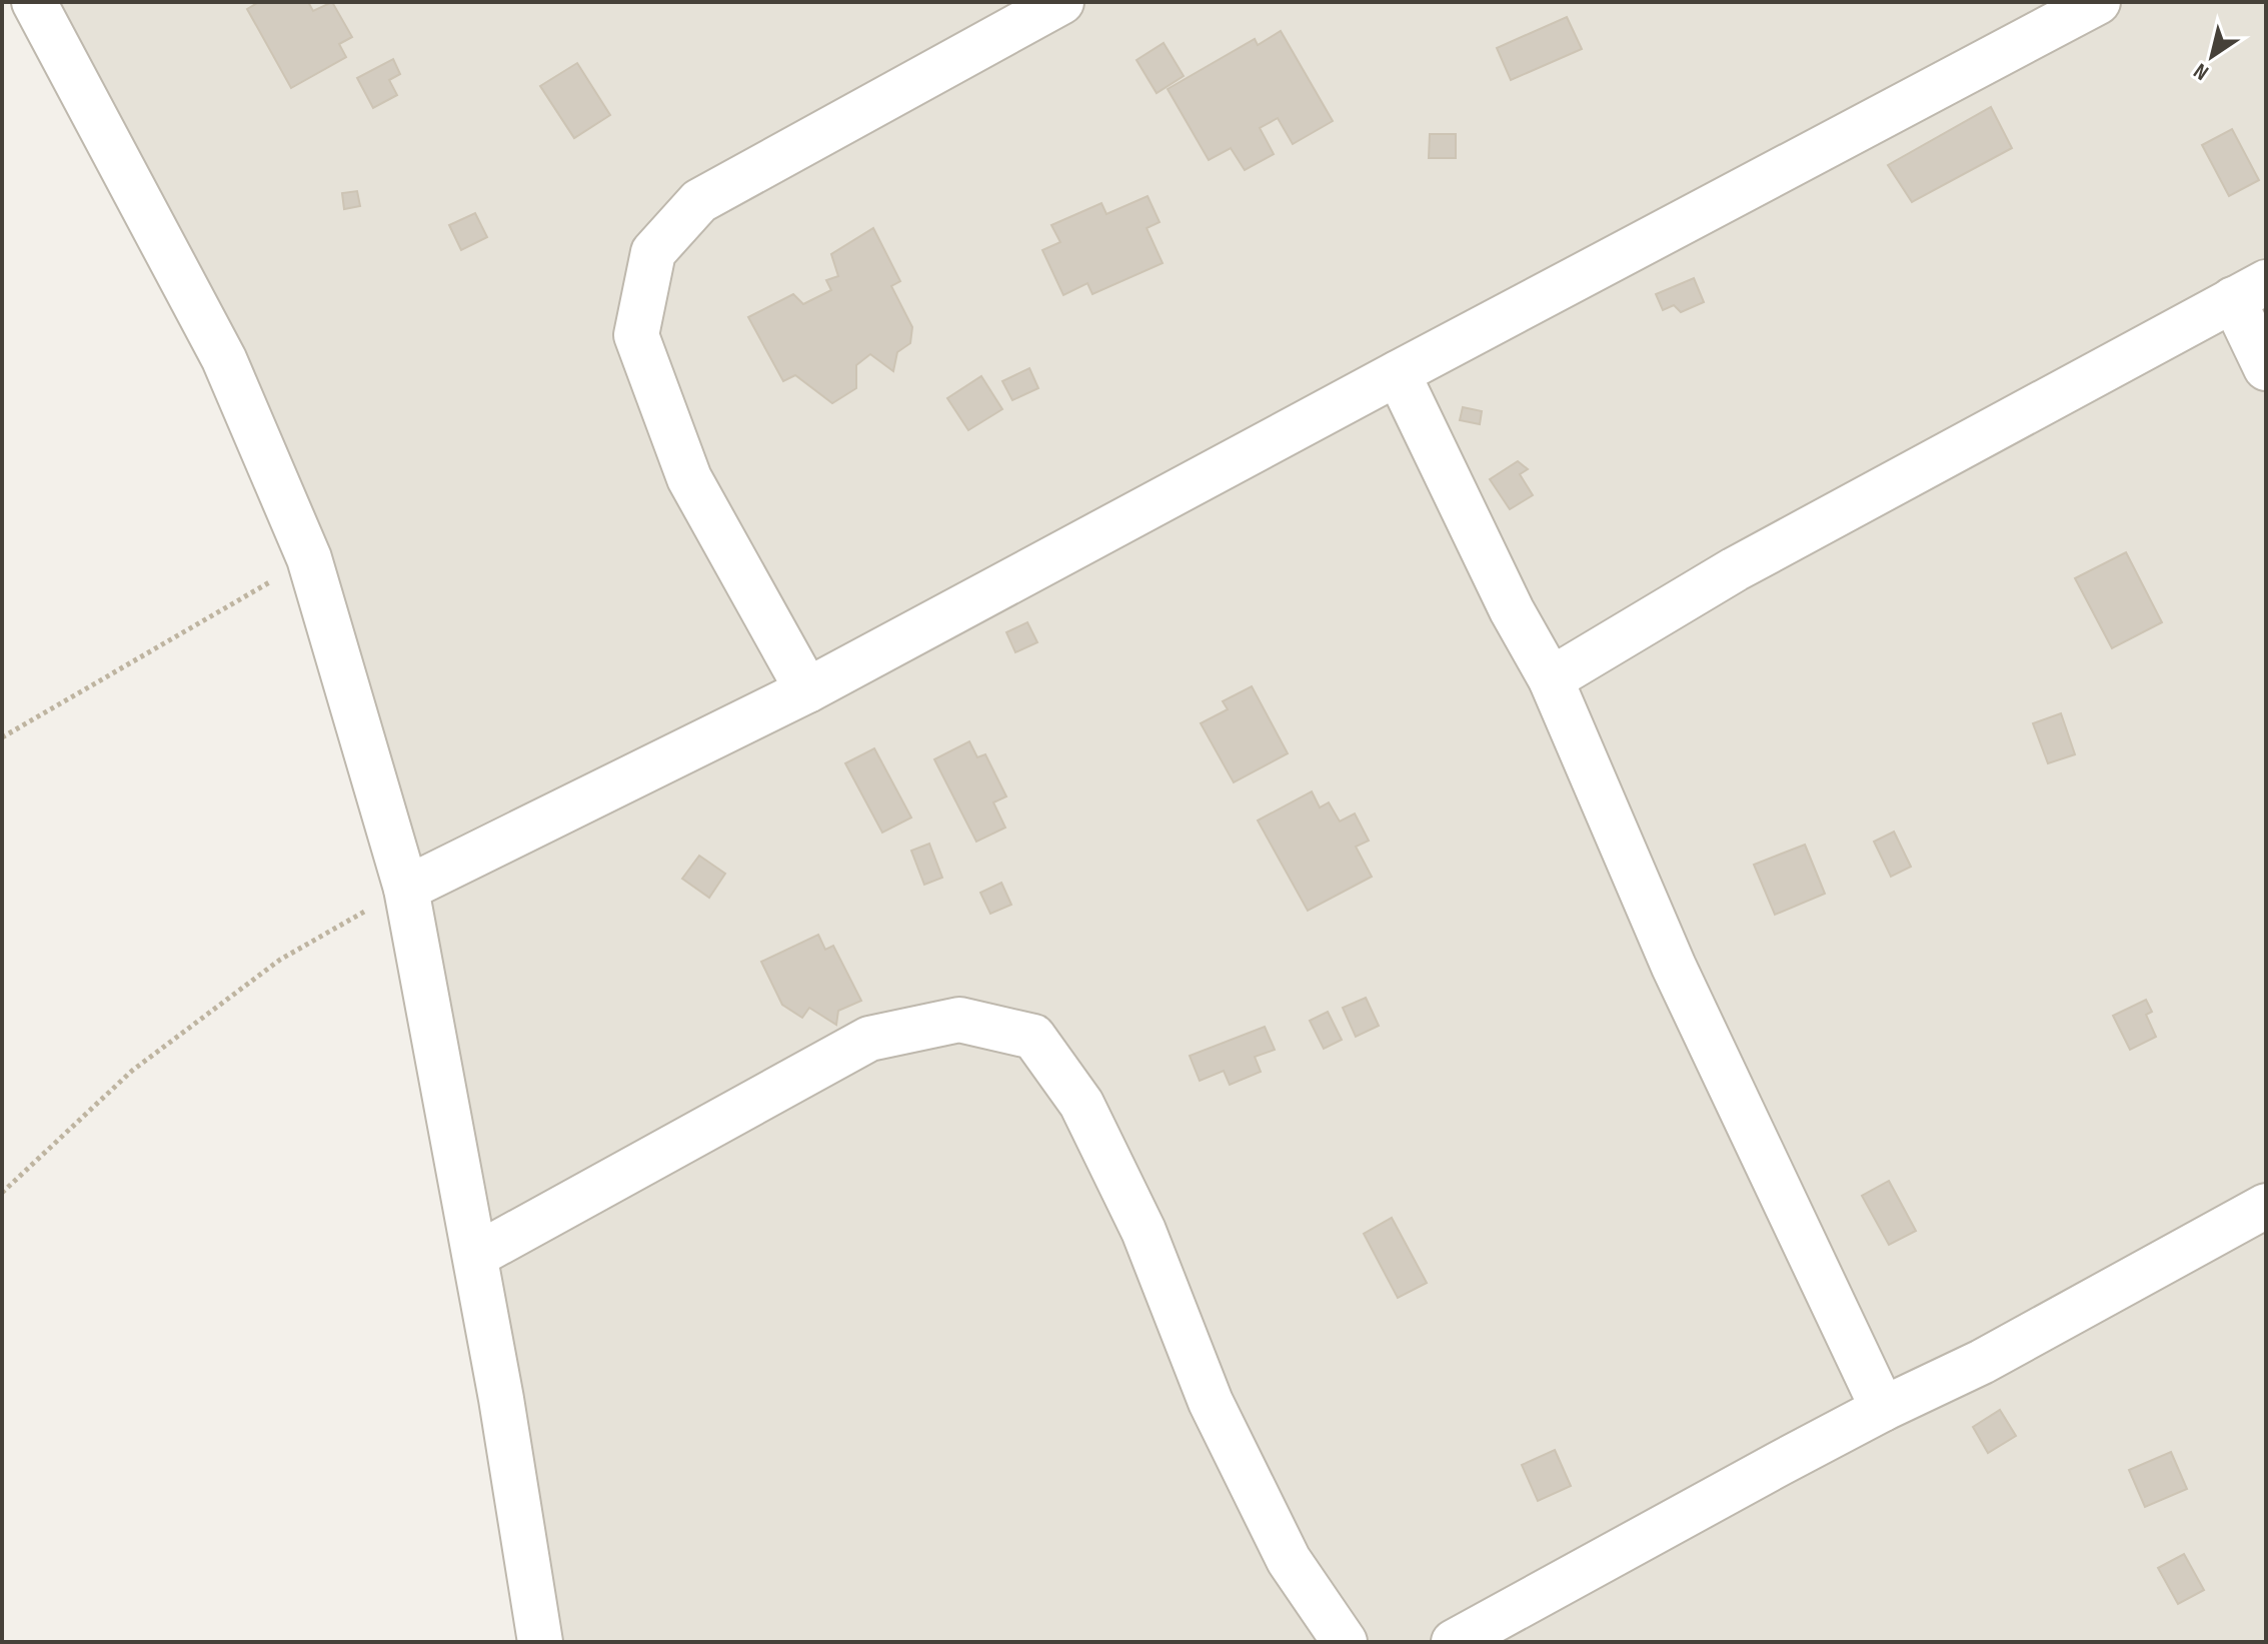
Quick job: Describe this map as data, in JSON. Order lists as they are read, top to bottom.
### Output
{
  "north": "bottom left"
}
